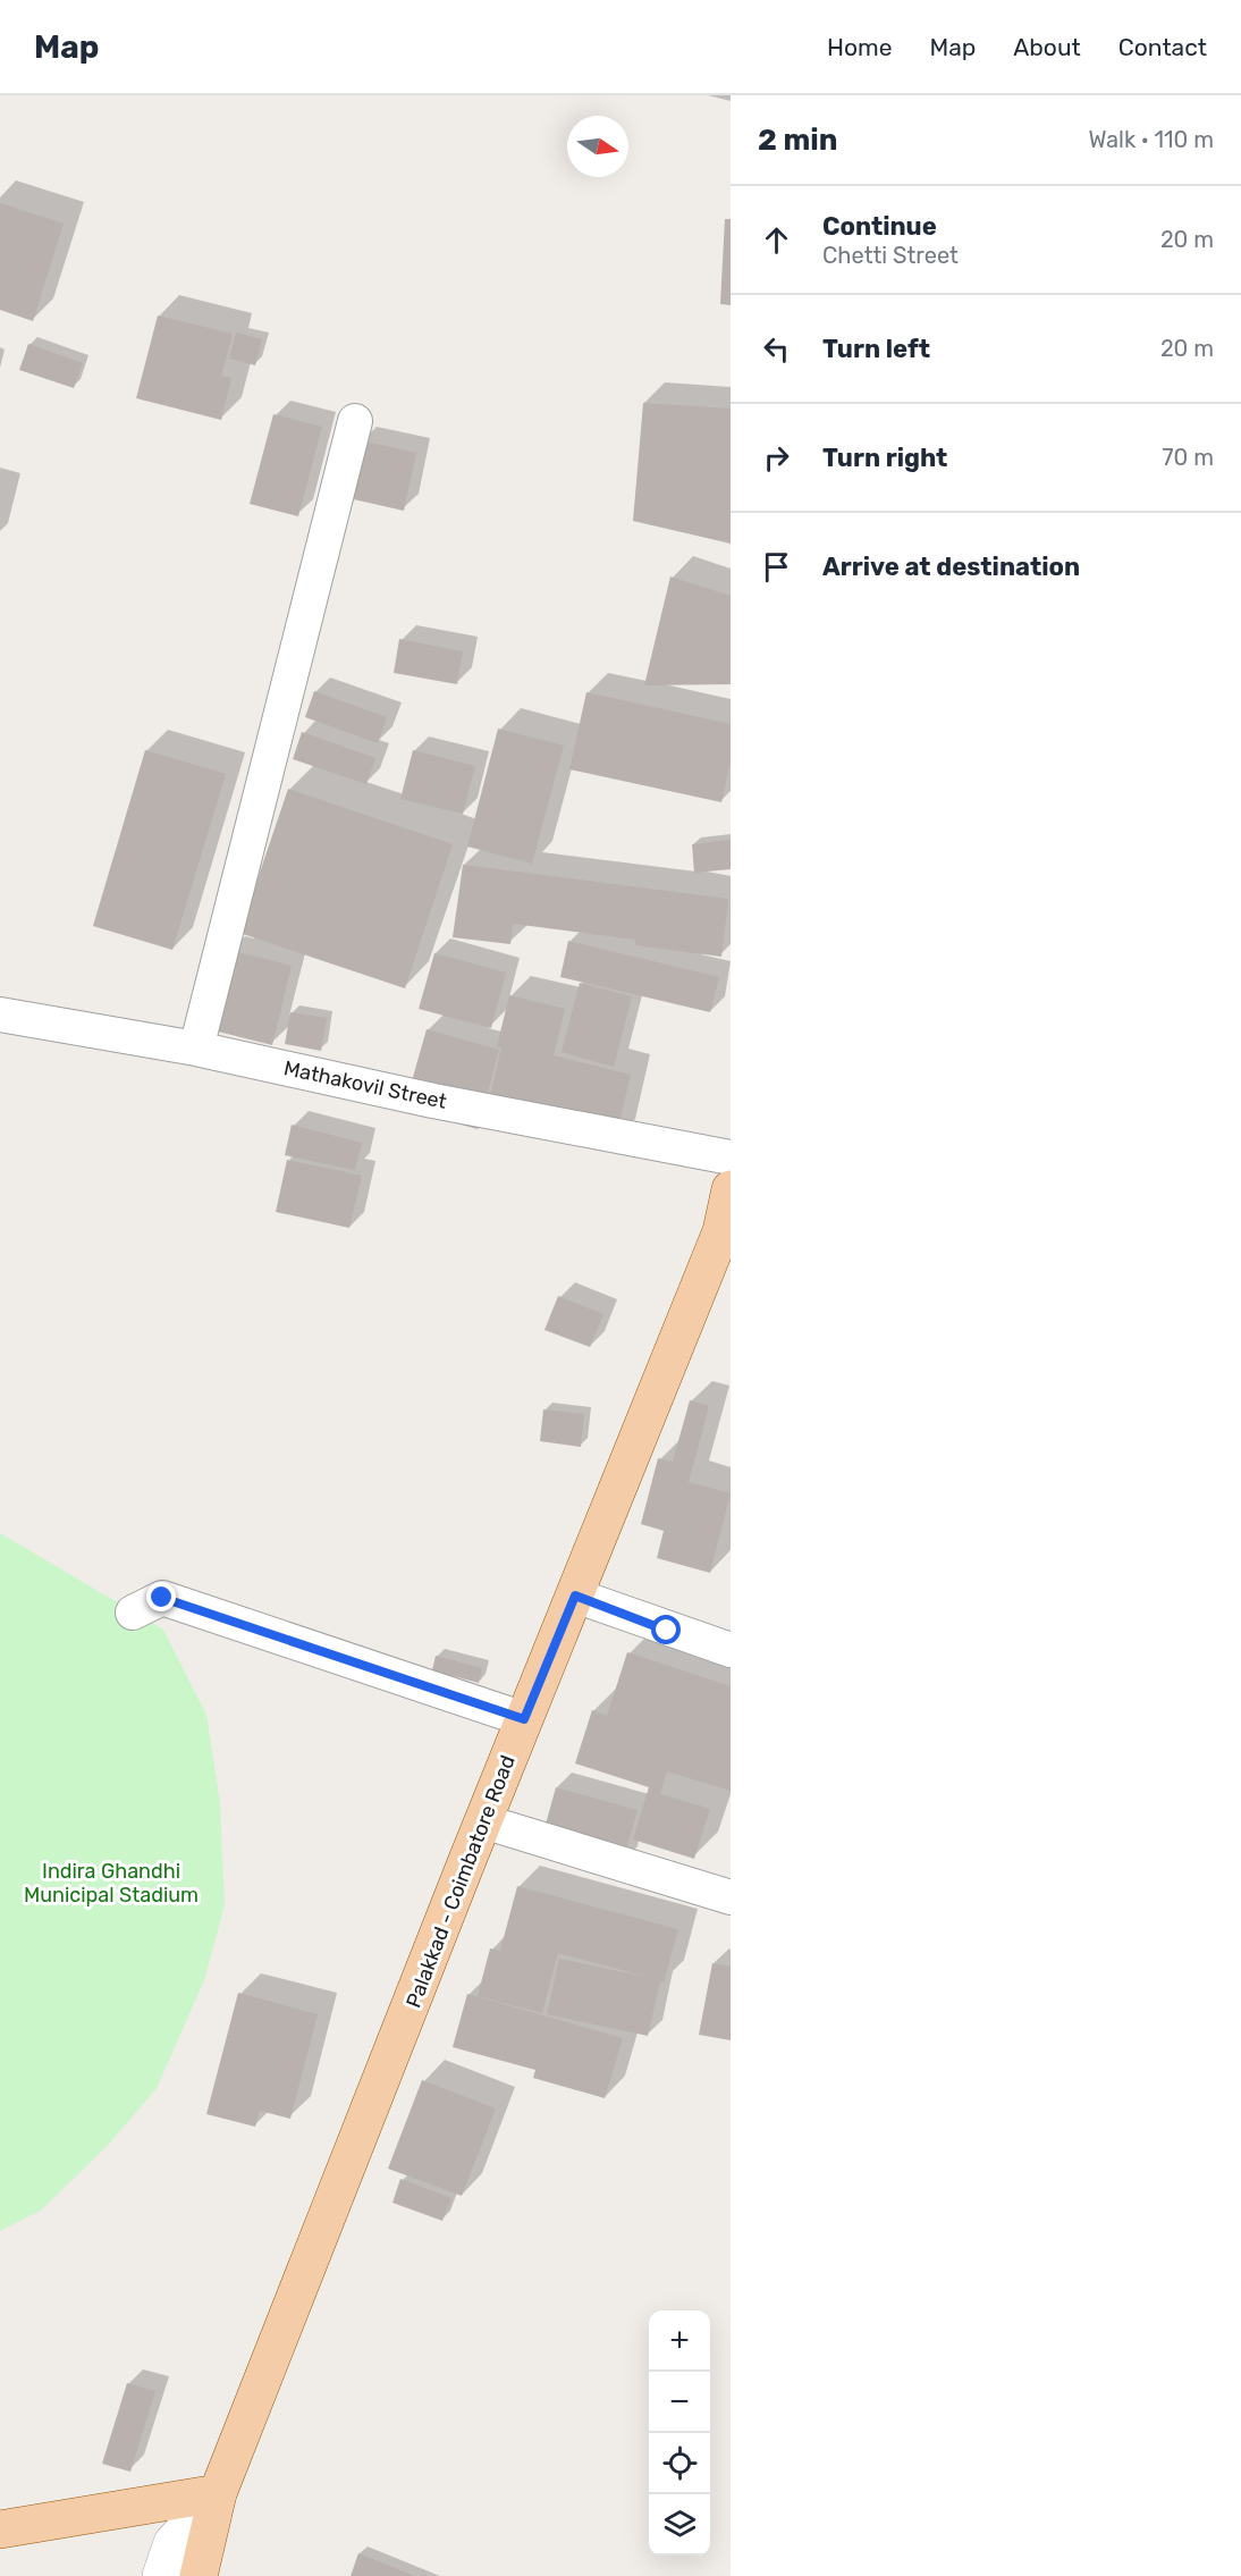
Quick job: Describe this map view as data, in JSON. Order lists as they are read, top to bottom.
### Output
{
  "streets": {
    "main road": ["Palakkad - Coimbatore Road"],
    "street": ["Mathakovil Street"]
  },
  "parks": ["Indira Ghandhi Municipal Stadium"],
  "north": "right",
  "page": {
    "header": "Map",
    "nav": [
      "Home",
      "Map",
      "About",
      "Contact"
    ],
    "heading": ["2 min", "Walk · 110 m"],
    "list": [
      ["Continue", "Chetti Street", "20 m"],
      ["Turn left", "20 m"],
      ["Turn right", "70 m"],
      "Arrive at destination"
    ],
    "map_buttons": ["+", "−"]
  }
}
